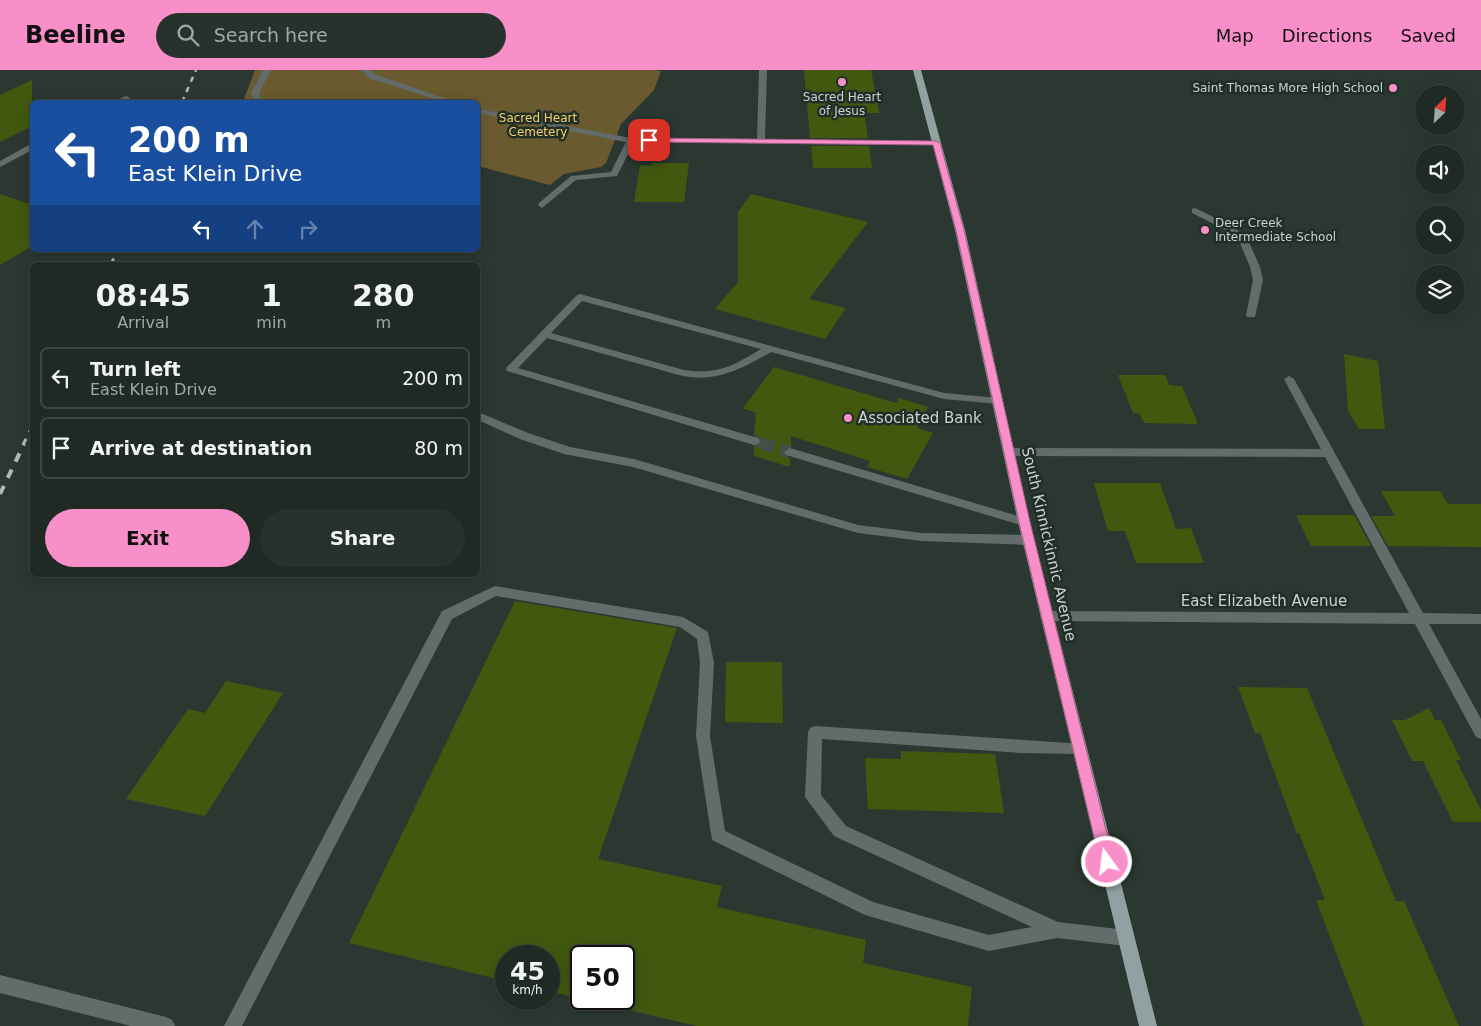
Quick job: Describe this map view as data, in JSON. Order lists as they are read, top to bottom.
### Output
{
  "streets": {
    "main road": ["South Kinnickinnic Avenue"],
    "street": ["East Elizabeth Avenue"]
  },
  "crossings": [
    ["South Kinnickinnic Avenue", "East Elizabeth Avenue"]
  ],
  "parks": ["Sacred Heart Cemetery"],
  "places": [
    "Sacred Heart of Jesus",
    "Saint Thomas More High School",
    "Deer Creek Intermediate School",
    "Associated Bank"
  ],
  "north": "top right",
  "page": {
    "header": "Beeline",
    "search": "Search here",
    "nav": ["Map", "Directions", "Saved"],
    "turn": ["200 m", "East Klein Drive"],
    "eta": [
      "08:45",
      "Arrival",
      "1",
      "min",
      "280",
      "m"
    ],
    "list": [
      {
        "name": "Turn left",
        "note": "East Klein Drive",
        "value": "200 m"
      },
      {
        "name": "Arrive at destination",
        "value": "80 m"
      }
    ],
    "buttons": ["Exit", "Share"],
    "speed": "45 km/h",
    "limit": "50"
  }
}
